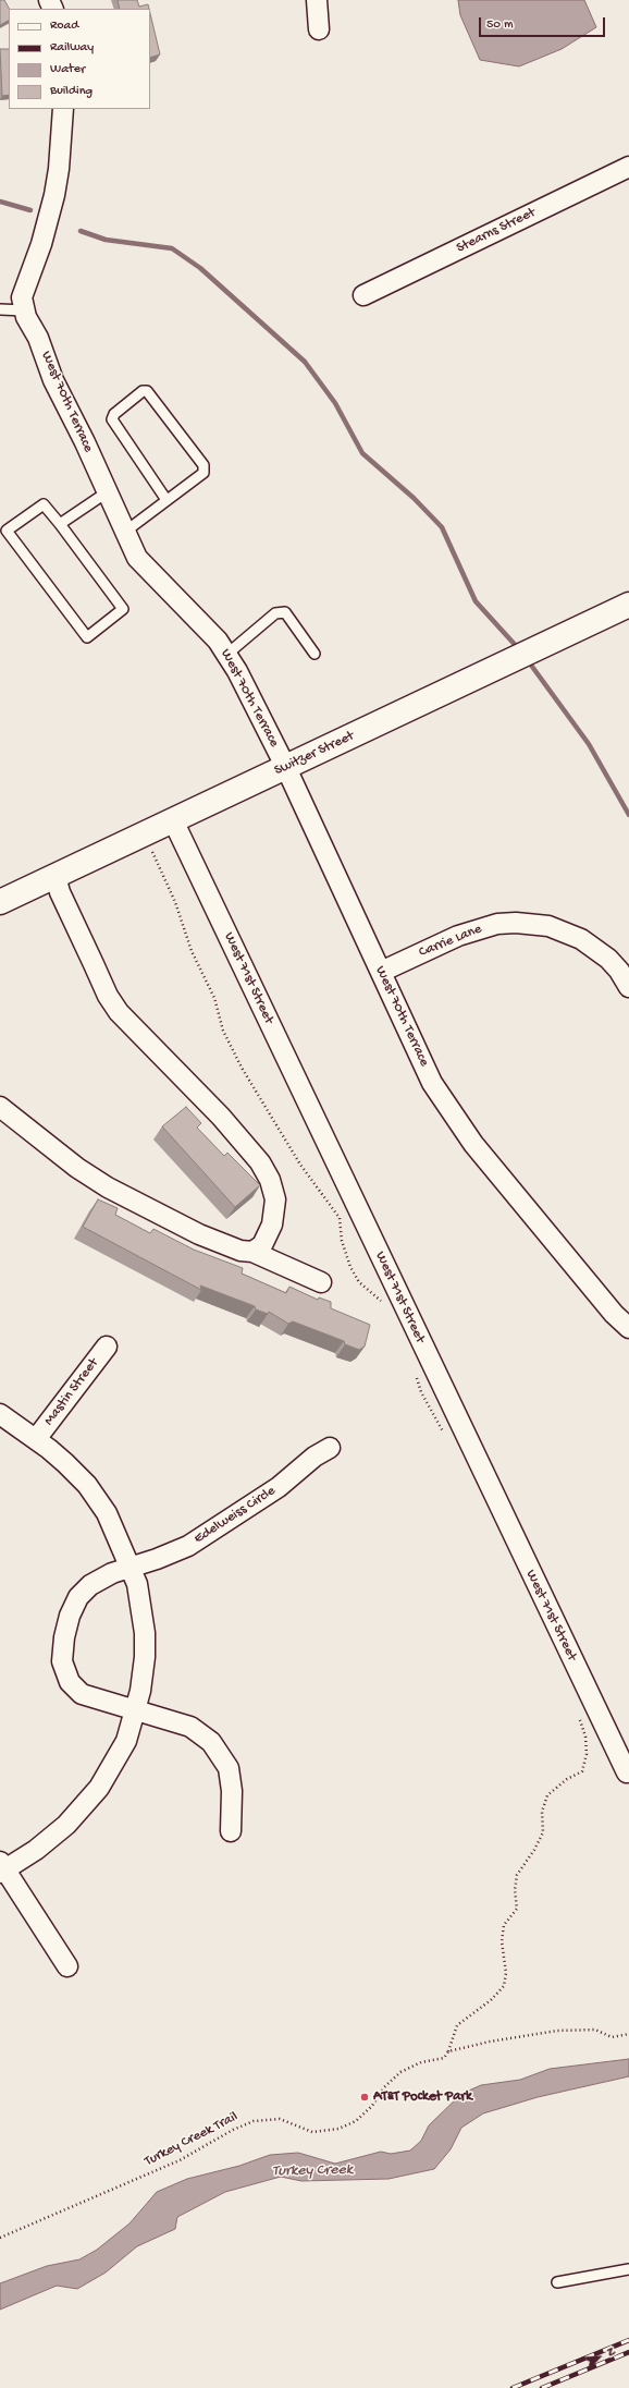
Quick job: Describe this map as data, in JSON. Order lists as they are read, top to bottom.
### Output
{
  "streets": {
    "street": [
      "Stearns Street",
      "West 70th Terrace",
      "Switzer Street",
      "Carrie Lane",
      "West 71st Street",
      "Mastin Street",
      "Edelweiss Circle"
    ],
    "path": ["Turkey Creek Trail"]
  },
  "crossings": [
    ["West 70th Terrace", "Switzer Street"],
    ["West 70th Terrace", "Carrie Lane"],
    ["Switzer Street", "West 71st Street"]
  ],
  "water": ["Turkey Creek"],
  "places": ["AT&T Pocket Park"],
  "legend": [
    "Road",
    "Railway",
    "Water",
    "Building"
  ],
  "scale_bar": "50 m",
  "north": "top right"
}
